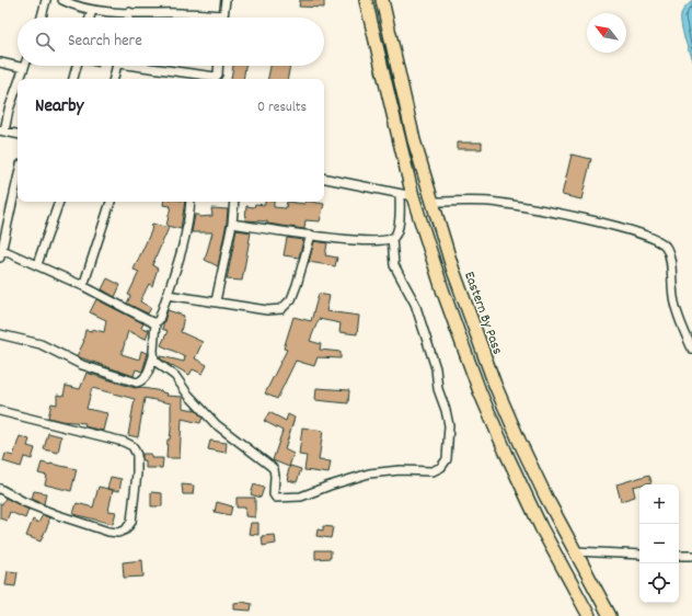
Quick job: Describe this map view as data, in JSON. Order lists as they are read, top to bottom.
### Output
{
  "streets": {
    "main road": ["Eastern By Pass"]
  },
  "north": "top left",
  "page": {
    "search": "Search here",
    "heading": ["Nearby", "0 results"],
    "map_buttons": ["+", "−"]
  }
}
